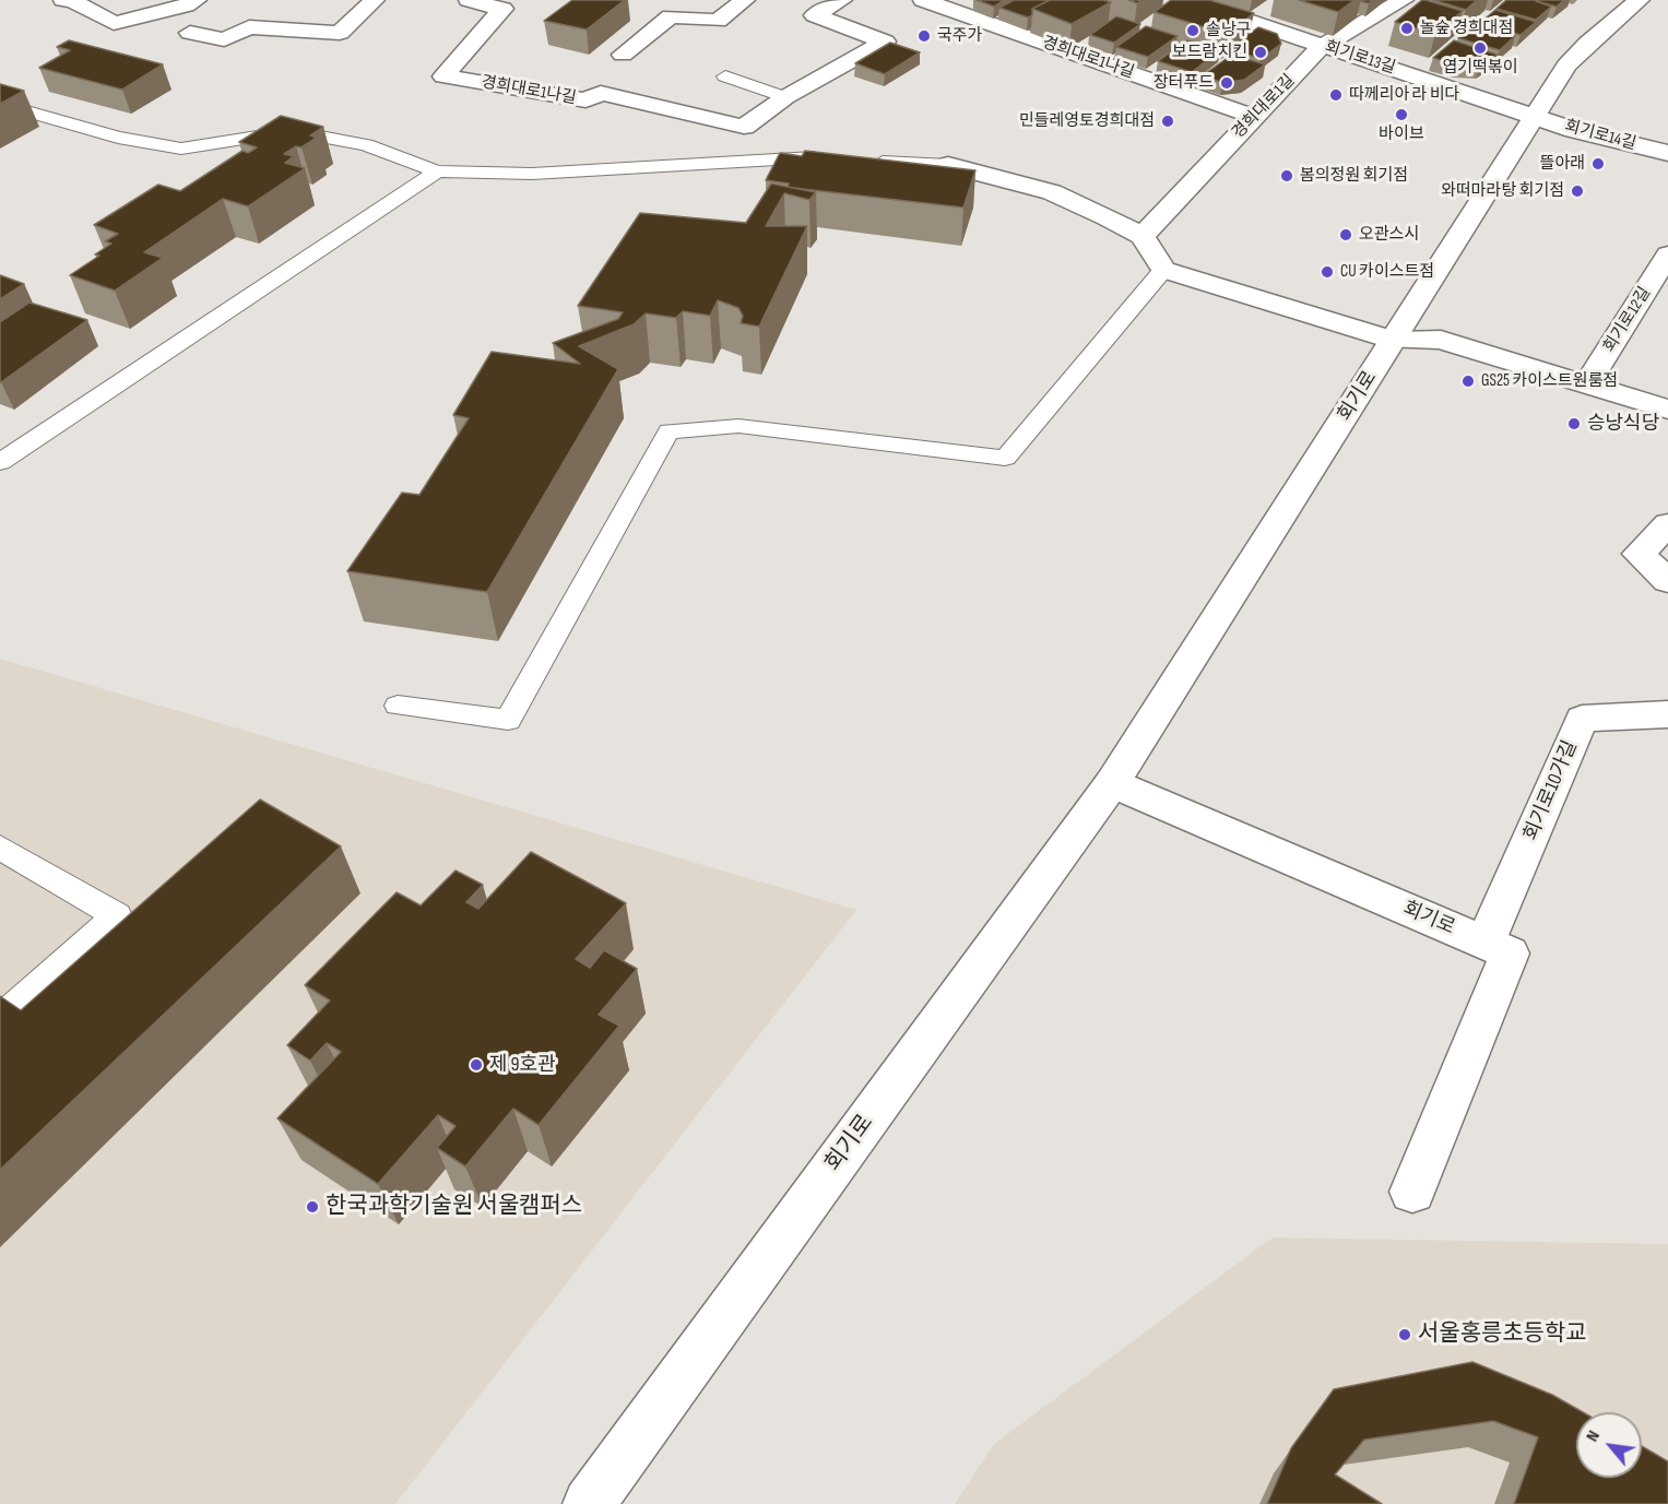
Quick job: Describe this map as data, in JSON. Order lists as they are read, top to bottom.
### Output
{
  "streets": {
    "street": [
      "경희대로1나길",
      "회기로13길",
      "경희대로1길",
      "회기로14길",
      "회기로12길",
      "회기로",
      "회기로10가길"
    ]
  },
  "crossings": [
    ["경희대로1나길", "경희대로1길"],
    ["회기로13길", "경희대로1길"],
    ["회기로13길", "회기로14길"],
    ["회기로13길", "회기로"],
    ["회기로14길", "회기로"],
    ["회기로", "회기로10가길"]
  ],
  "places": [
    "놀숲 경희대점",
    "솔낭구",
    "국주가",
    "엽기떡볶이",
    "보드람치킨",
    "장터푸드",
    "따께리아 라 비다",
    "바이브",
    "민들레영토경희대점",
    "뜰아래",
    "봄의정원 회기점",
    "와떠마라탕 회기점",
    "오관스시",
    "CU 카이스트점",
    "GS25 카이스트원룸점",
    "승낭식당",
    "제 9호관",
    "한국과학기술원 서울캠퍼스",
    "서울홍릉초등학교"
  ],
  "north": "top left"
}
